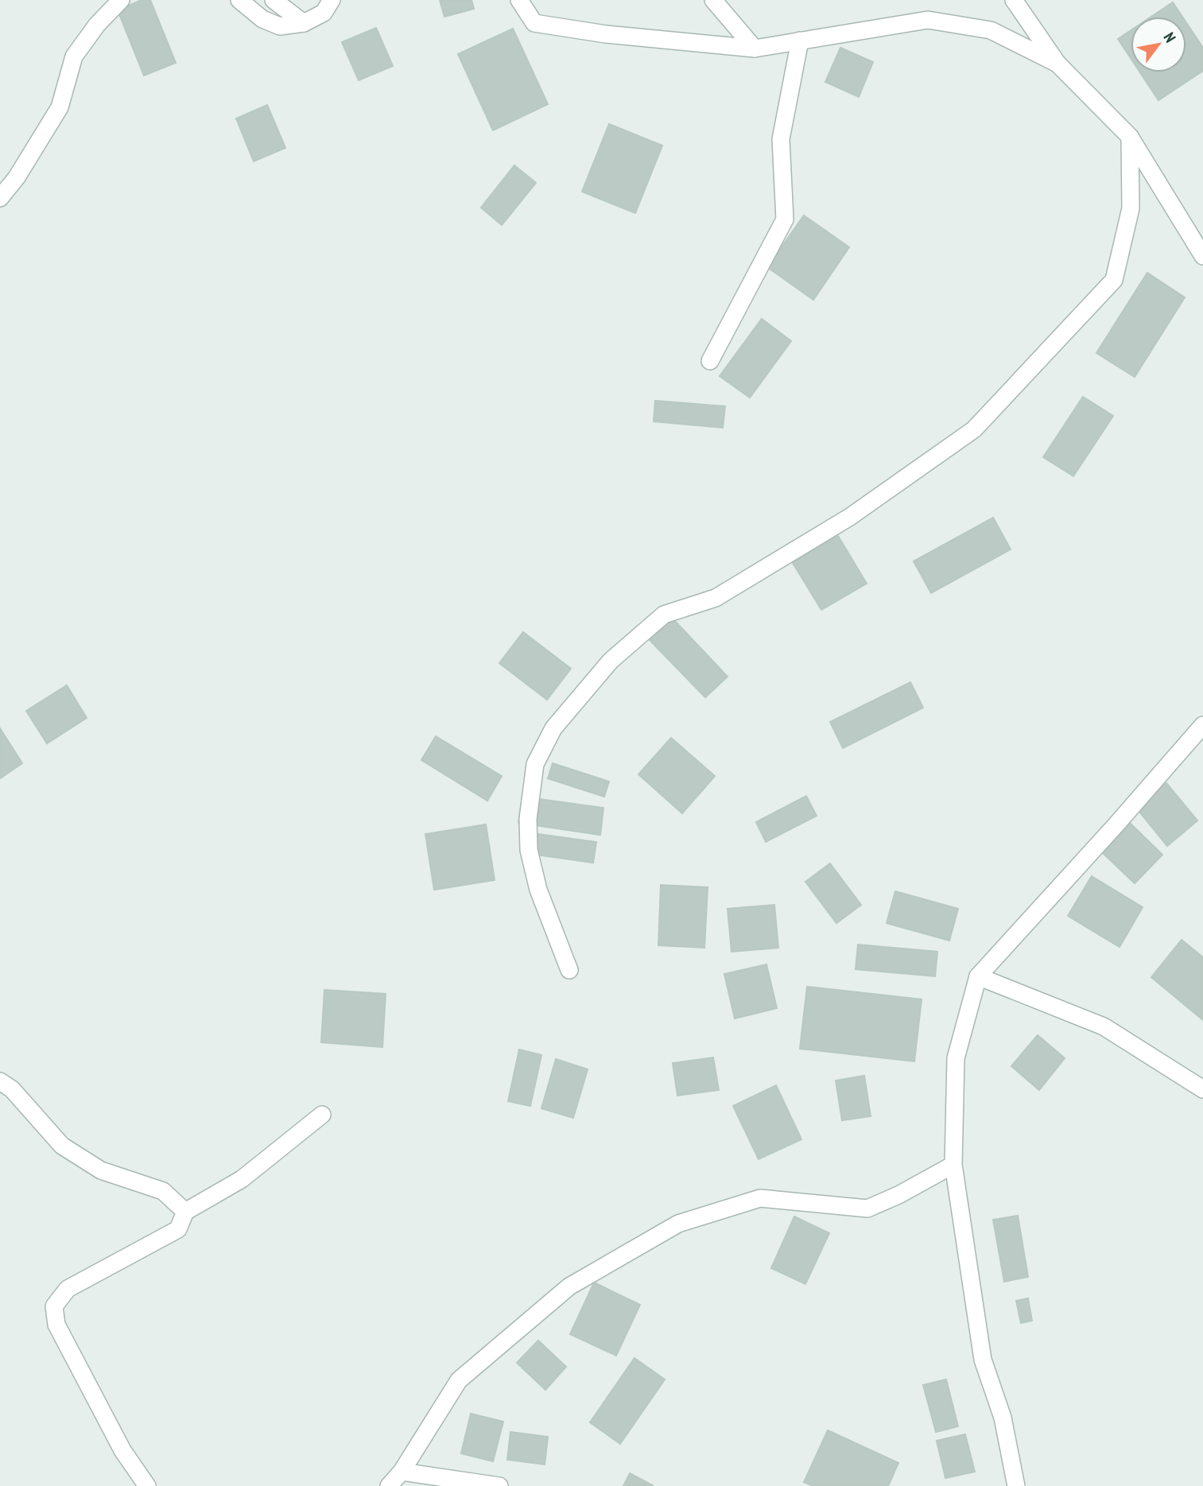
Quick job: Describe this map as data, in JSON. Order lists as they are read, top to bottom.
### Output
{
  "north": "top right"
}
